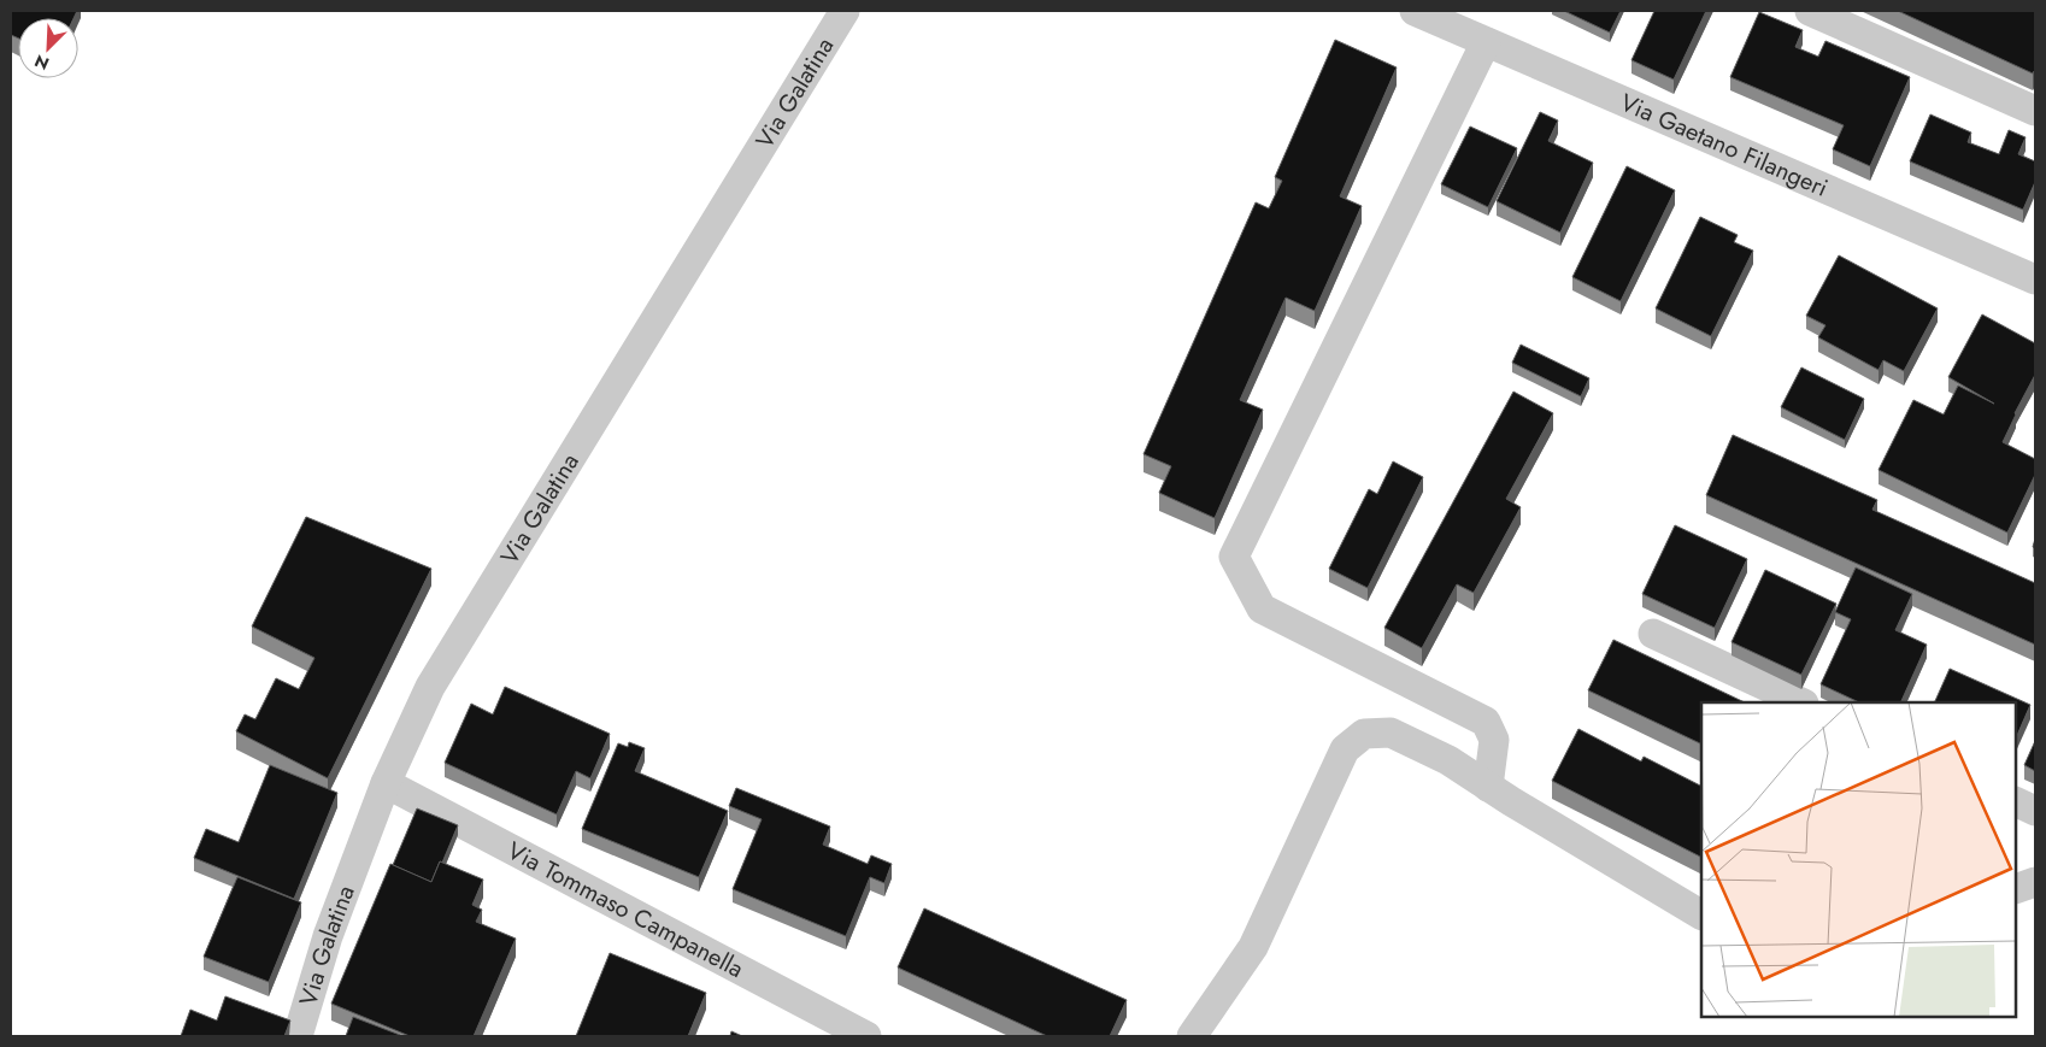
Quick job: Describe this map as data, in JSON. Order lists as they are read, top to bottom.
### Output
{
  "streets": {
    "street": ["Via Galatina", "Via Gaetano Filangeri", "Via Tommaso Campanella"]
  },
  "crossings": [
    ["Via Galatina", "Via Tommaso Campanella"]
  ],
  "north": "bottom left"
}
